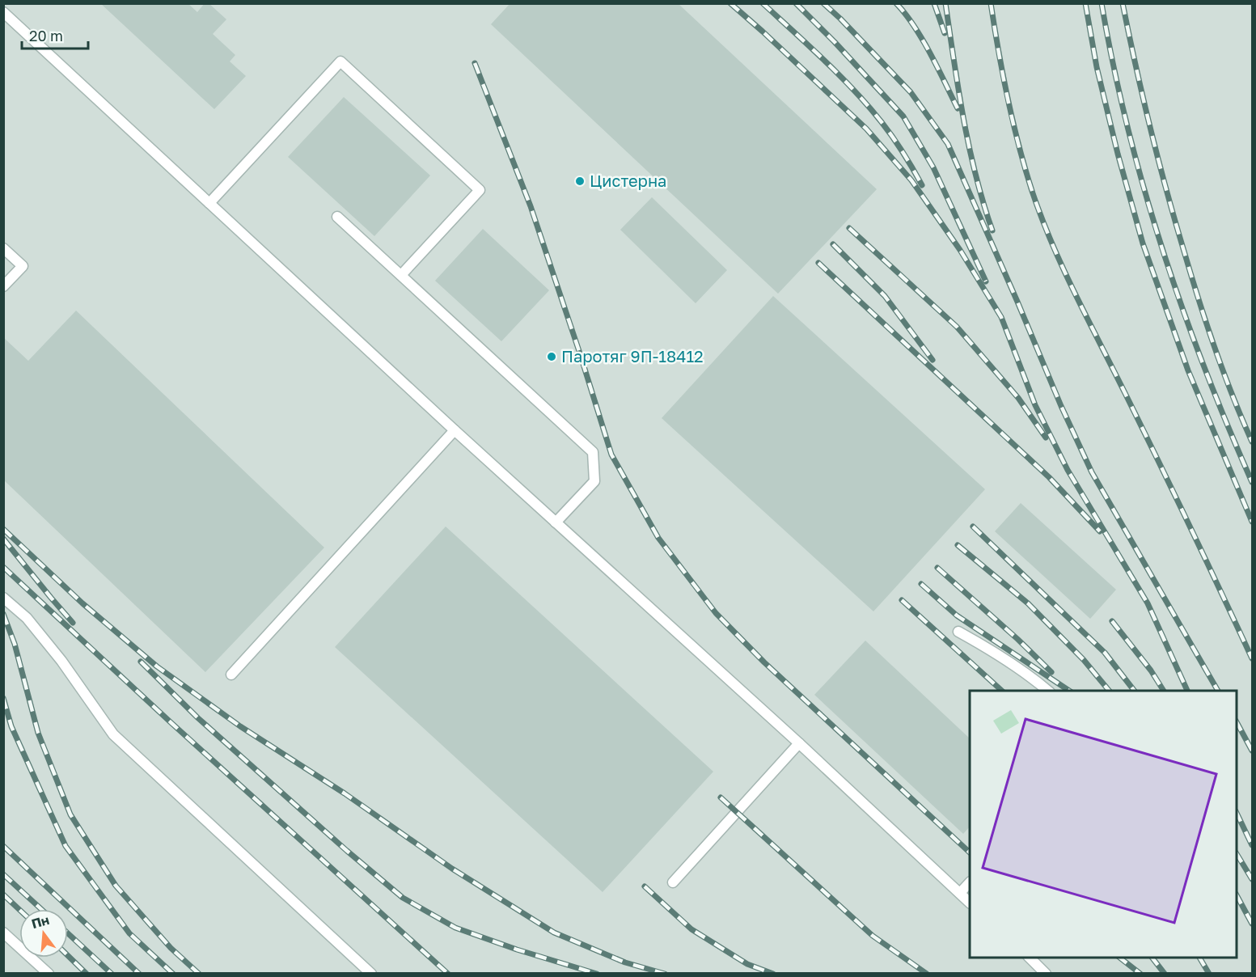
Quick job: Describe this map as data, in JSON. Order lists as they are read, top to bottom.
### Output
{
  "places": ["Цистерна", "Паротяг 9П-18412"],
  "scale_bar": "20 m",
  "north": "top"
}
